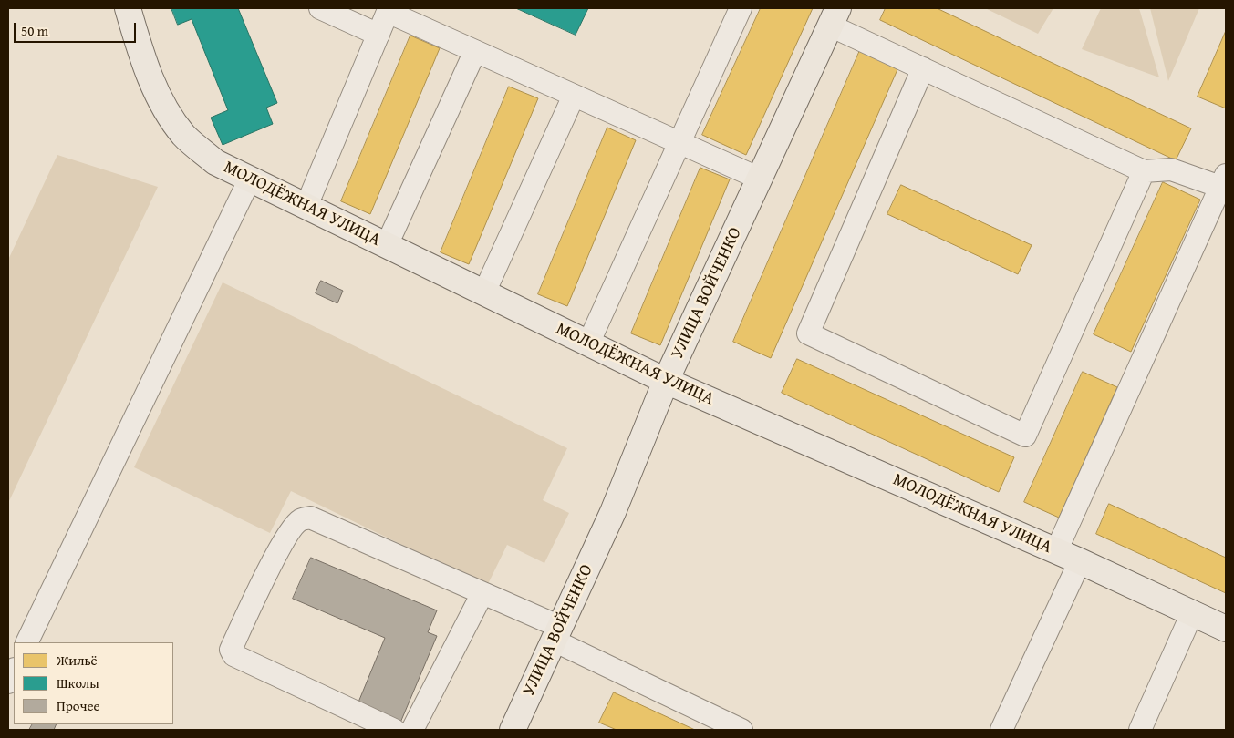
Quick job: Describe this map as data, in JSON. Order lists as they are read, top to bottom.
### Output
{
  "streets": {
    "main road": ["МОЛОДЁЖНАЯ УЛИЦА", "УЛИЦА ВОЙЧЕНКО"]
  },
  "crossings": [
    ["МОЛОДЁЖНАЯ УЛИЦА", "УЛИЦА ВОЙЧЕНКО"]
  ],
  "legend": ["Жильё", "Школы", "Прочее"],
  "scale_bar": "50 m"
}
